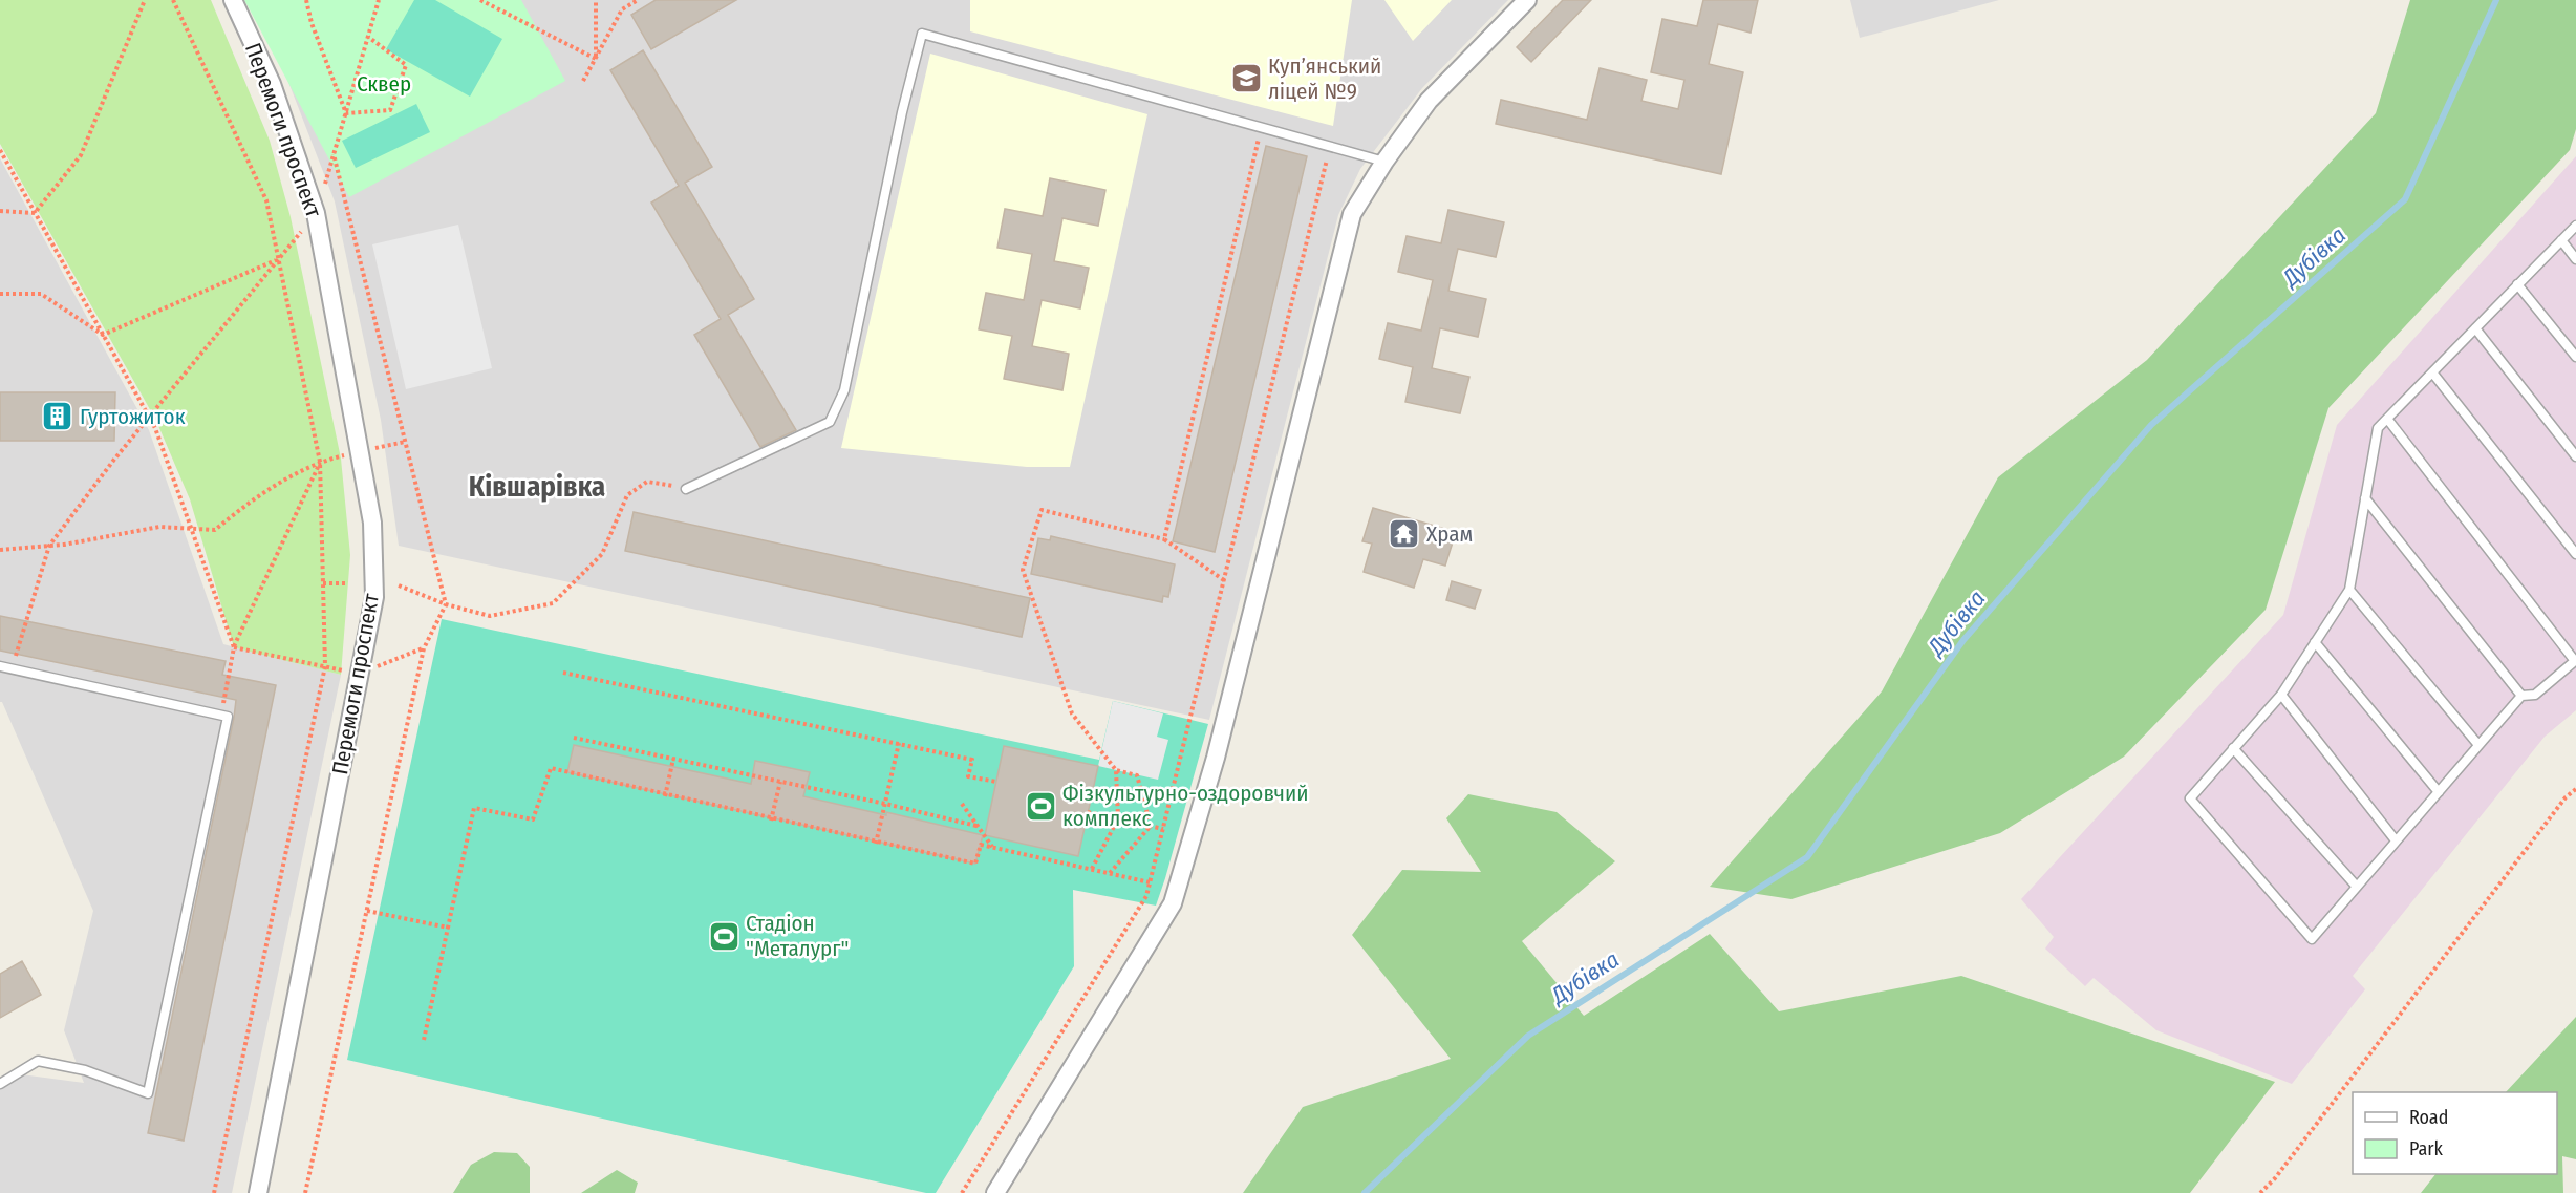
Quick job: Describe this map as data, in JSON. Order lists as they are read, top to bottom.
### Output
{
  "streets": {
    "street": ["Перемоги проспект"]
  },
  "districts": ["Ківшарівка"],
  "water": ["Дубівка"],
  "parks": ["Сквер"],
  "places": {
    "school or university": ["Куп’янський ліцей №9"],
    "building": ["Гуртожиток"],
    "temple": ["Храм"],
    "sports": ["Фізкультурно-оздоровчий комплекс", "Стадіон \"Металург\""]
  },
  "legend": ["Road", "Park"]
}
